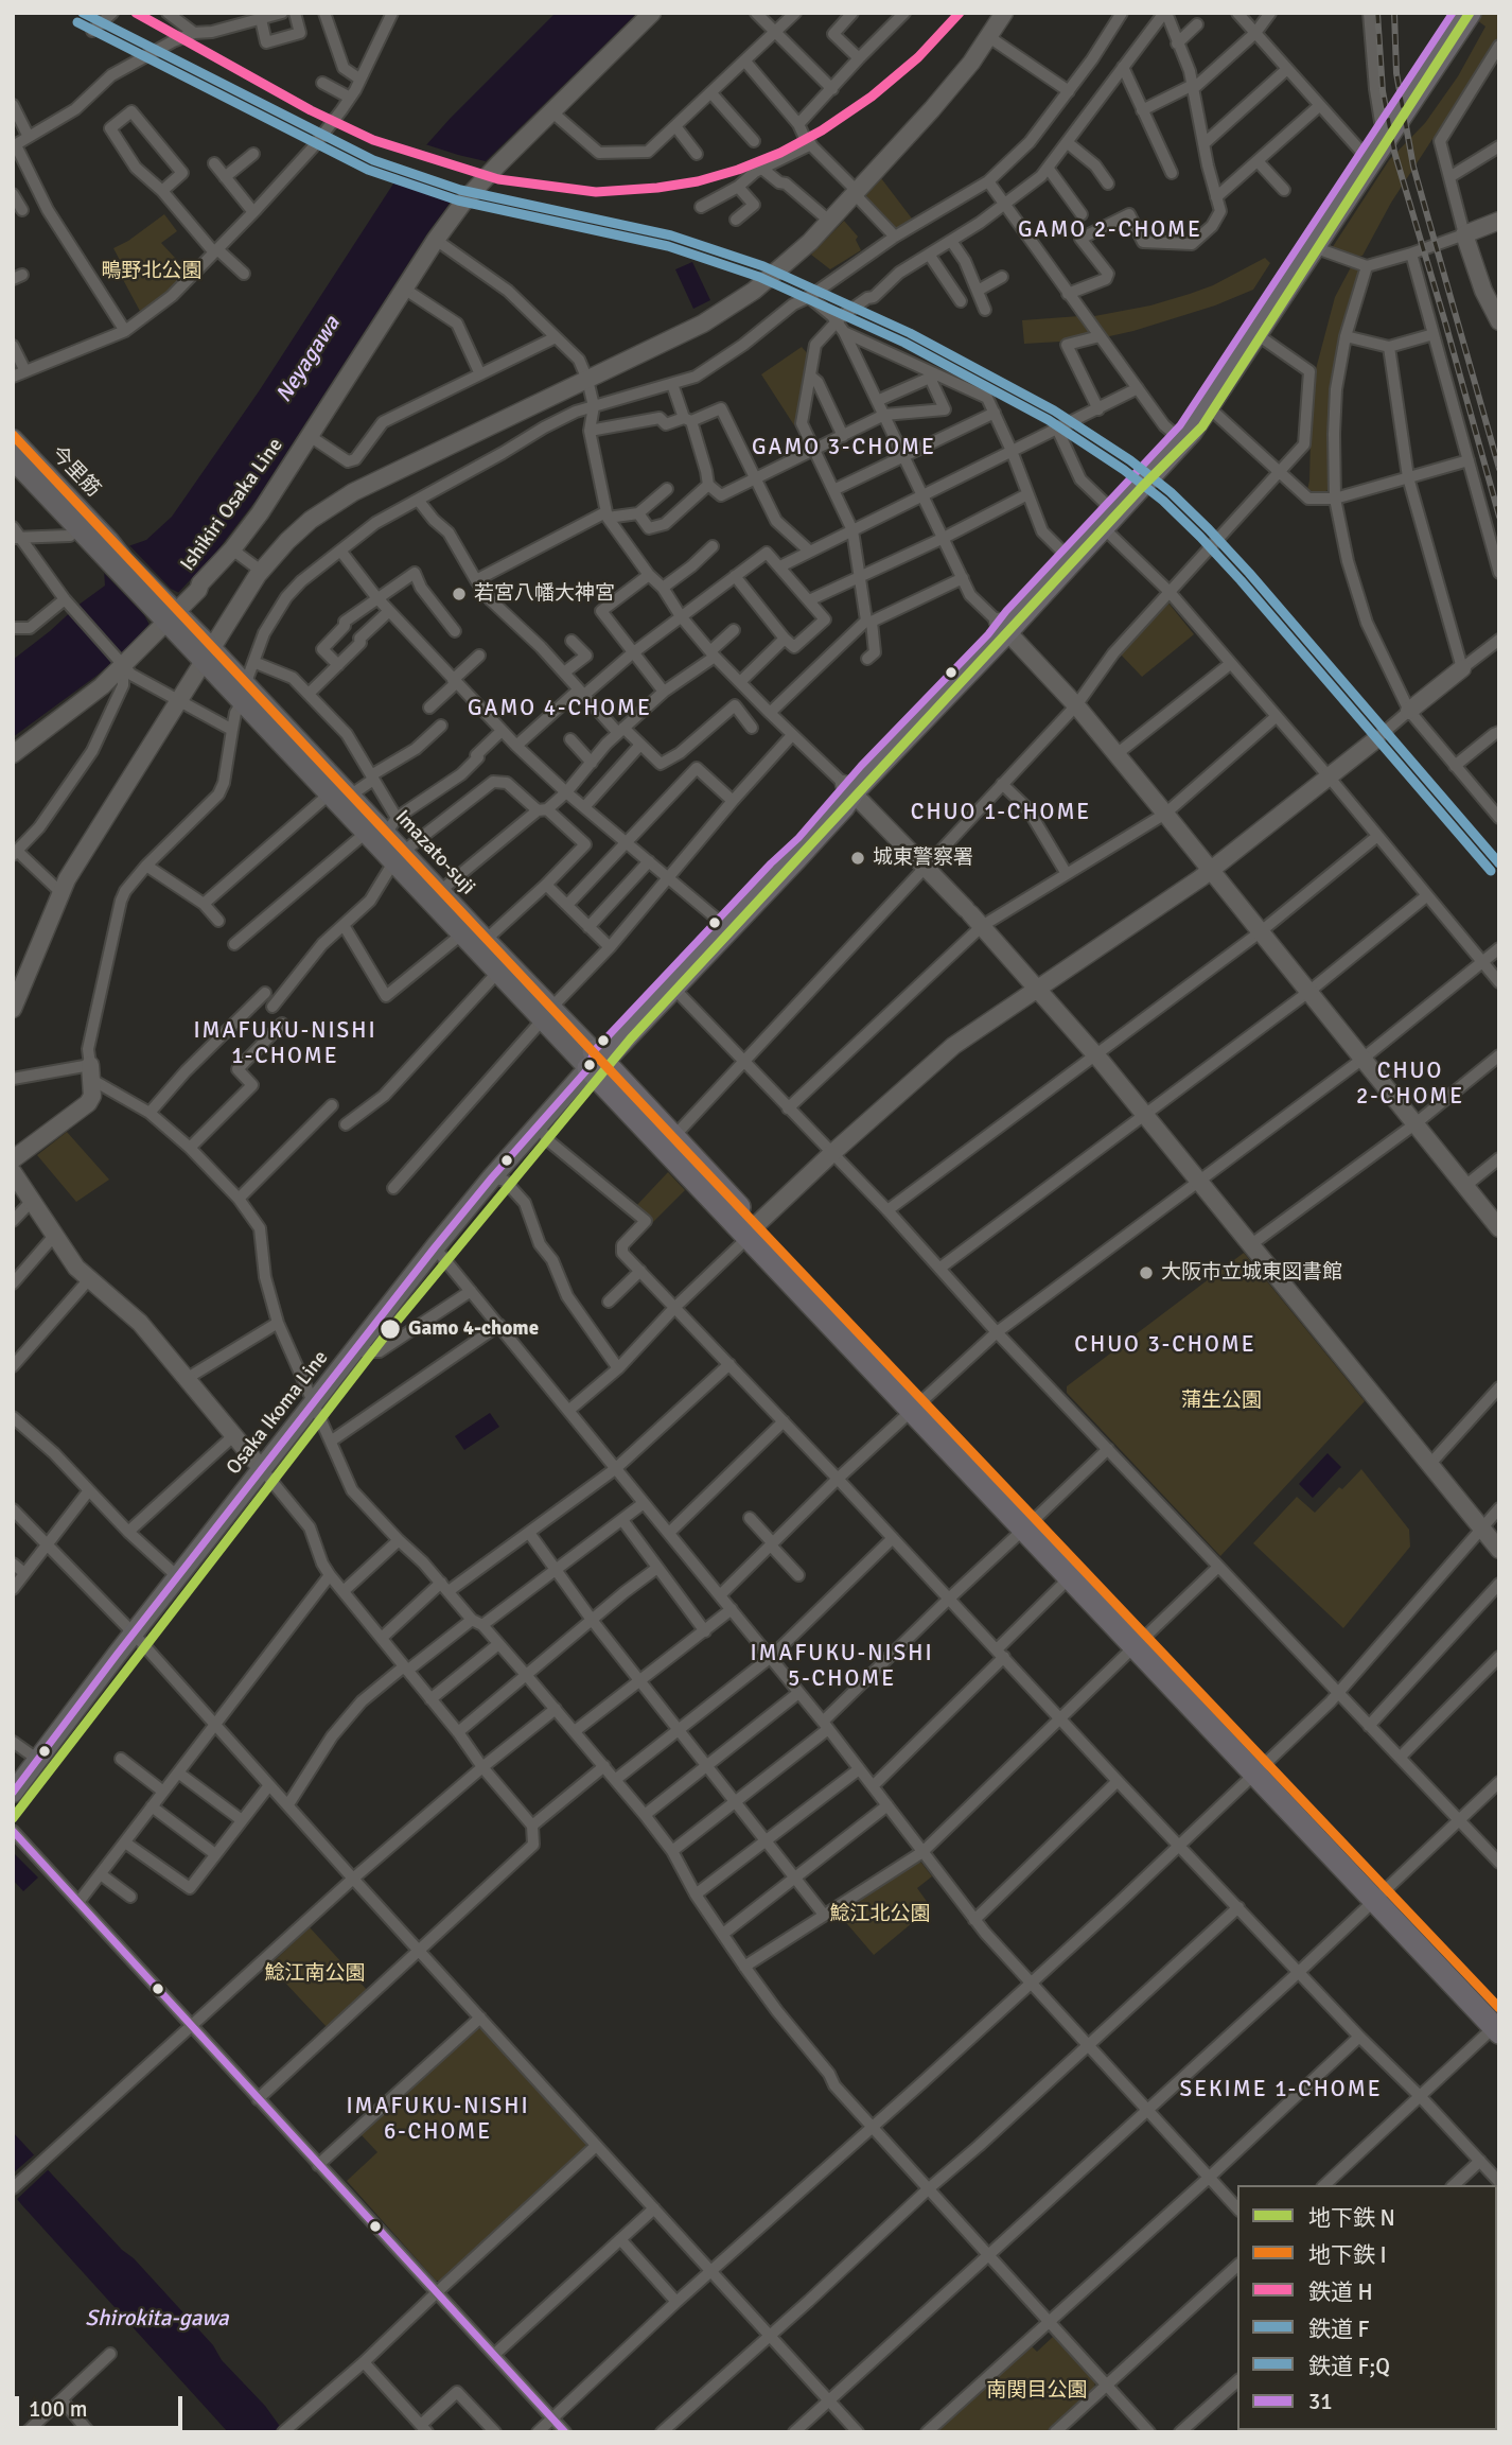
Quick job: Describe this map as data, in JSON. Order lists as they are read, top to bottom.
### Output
{
  "streets": {
    "main road": ["今里筋", "Imazato-suji", "Osaka Ikoma Line"],
    "street": ["Ishikiri Osaka Line"]
  },
  "crossings": [
    ["今里筋", "Imazato-suji"],
    ["Ishikiri Osaka Line", "Imazato-suji"],
    ["Imazato-suji", "Osaka Ikoma Line"]
  ],
  "districts": [
    "GAMO 2-CHOME",
    "GAMO 3-CHOME",
    "GAMO 4-CHOME",
    "CHUO 1-CHOME",
    "IMAFUKU-NISHI 1-CHOME",
    "CHUO 2-CHOME",
    "CHUO 3-CHOME",
    "IMAFUKU-NISHI 5-CHOME",
    "SEKIME 1-CHOME",
    "IMAFUKU-NISHI 6-CHOME"
  ],
  "water": ["Neyagawa", "Shirokita-gawa"],
  "parks": [
    "鴫野北公園",
    "蒲生公園",
    "鯰江北公園",
    "鯰江南公園",
    "南関目公園"
  ],
  "places": [
    "若宮八幡大神宮",
    "城東警察署",
    "大阪市立城東図書館",
    "Gamo 4-chome"
  ],
  "lines": [
    "metro line N",
    "rail line H",
    "rail line F",
    "transit line 31",
    "rail line F;Q",
    "metro line I"
  ],
  "legend": [
    "地下鉄 N",
    "地下鉄 I",
    "鉄道 H",
    "鉄道 F",
    "鉄道 F;Q",
    "31"
  ],
  "scale_bar": "100 m"
}
